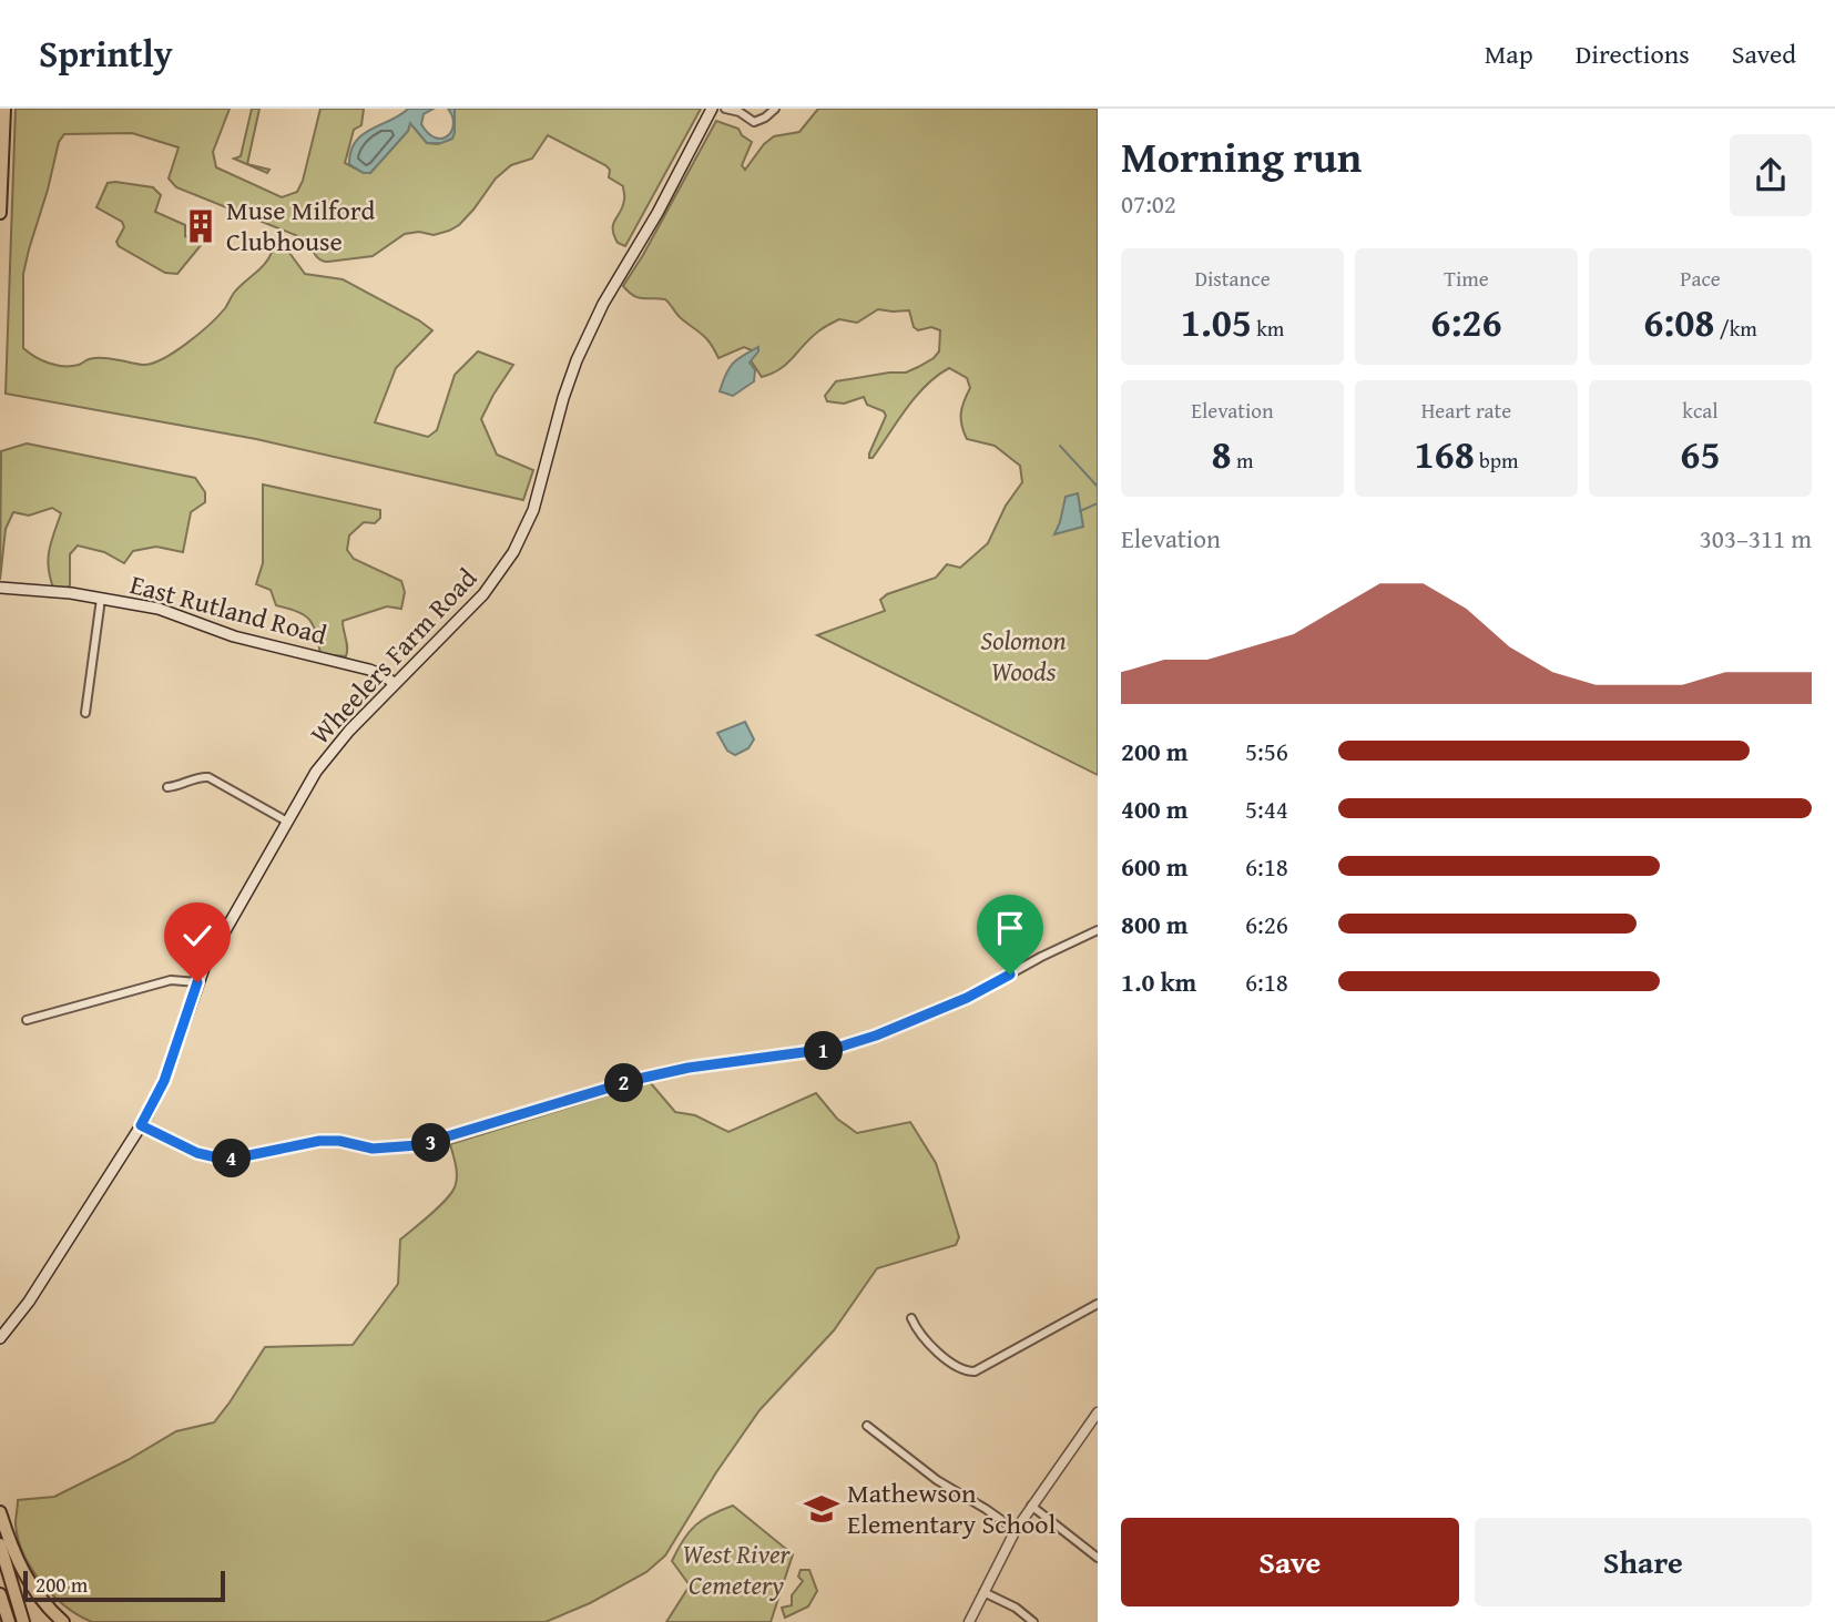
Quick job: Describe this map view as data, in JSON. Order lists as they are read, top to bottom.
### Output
{
  "streets": {
    "main road": ["East Rutland Road", "Wheelers Farm Road"]
  },
  "crossings": [
    ["East Rutland Road", "Wheelers Farm Road"]
  ],
  "parks": ["Solomon Woods", "West River Cemetery"],
  "places": {
    "building": ["Muse Milford Clubhouse"],
    "school or university": ["Mathewson Elementary School"]
  },
  "scale_bar": "200 m",
  "page": {
    "header": "Sprintly",
    "nav": ["Map", "Directions", "Saved"],
    "heading": ["Morning run", "07:02"],
    "stats": [
      ["Distance", "1.05 km"],
      ["Time", "6:26"],
      ["Pace", "6:08 /km"],
      ["Elevation", "8 m"],
      ["Heart rate", "168 bpm"],
      ["kcal", "65"]
    ],
    "chart": ["Elevation", "303–311 m"],
    "list": [
      {
        "name": "200 m",
        "note": "5:56"
      },
      {
        "name": "400 m",
        "note": "5:44"
      },
      {
        "name": "600 m",
        "note": "6:18"
      },
      {
        "name": "800 m",
        "note": "6:26"
      },
      {
        "name": "1.0 km",
        "note": "6:18"
      }
    ],
    "pins": [
      "1",
      "2",
      "3",
      "4"
    ],
    "buttons": ["Save", "Share"],
    "scale": "200 m"
  }
}
